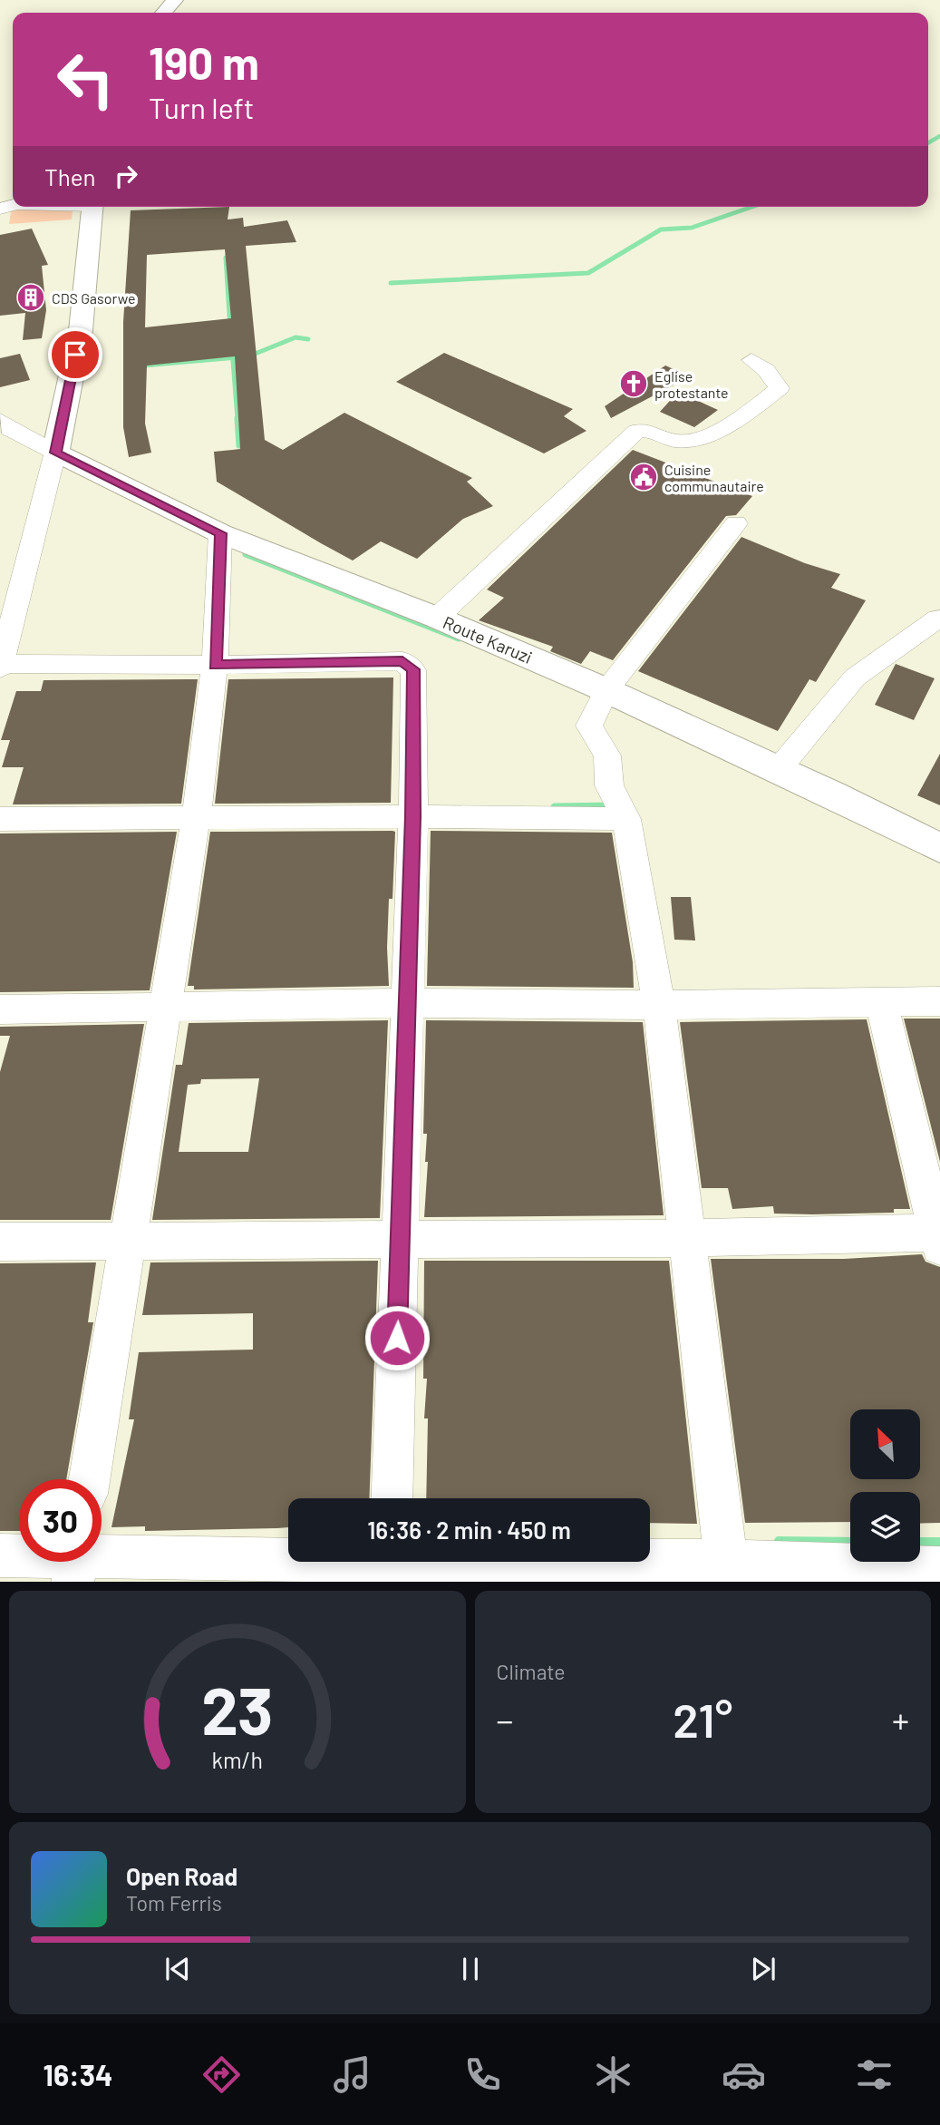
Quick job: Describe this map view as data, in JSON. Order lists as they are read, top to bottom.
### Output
{
  "streets": {
    "street": ["Route Karuzi"]
  },
  "places": {
    "building": ["CDS Gasorwe"],
    "church": ["Eglise protestante"],
    "public building": ["Cuisine communautaire"]
  },
  "north": "top left",
  "page": {
    "turn": ["190 m", "Turn left"],
    "then": "Then",
    "limit": "30",
    "trip": "16:36 · 2 min · 450 m",
    "tile": "Climate",
    "heat": ["−", "21°", "+"],
    "song": ["Open Road", "Tom Ferris"],
    "tabs": "16:34",
    "gauge": ["23", "km/h"]
  }
}
